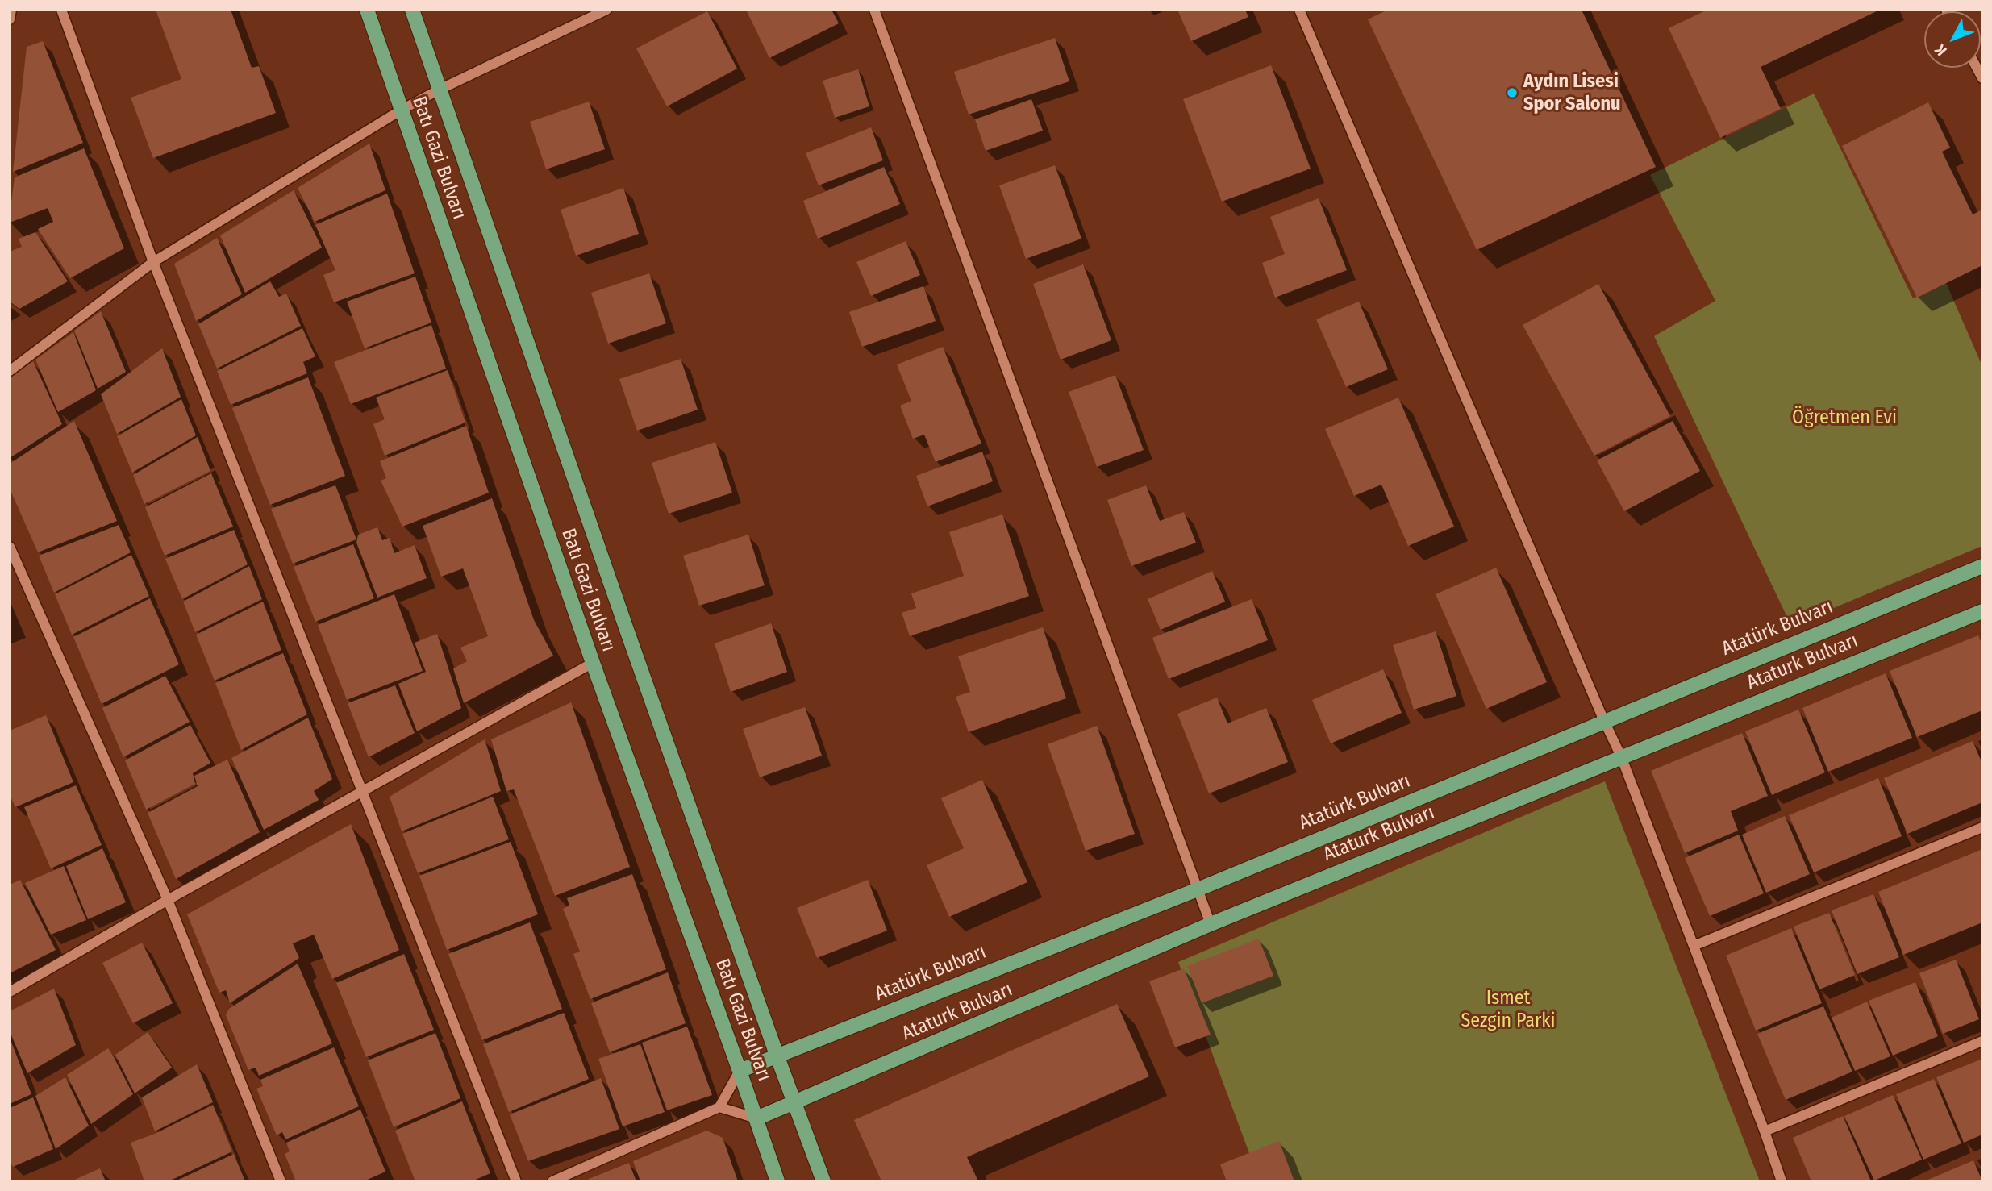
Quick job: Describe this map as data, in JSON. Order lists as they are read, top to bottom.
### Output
{
  "streets": {
    "main road": ["Batı Gazi Bulvarı", "Atatürk Bulvarı", "Ataturk Bulvarı"]
  },
  "crossings": [
    ["Batı Gazi Bulvarı", "Atatürk Bulvarı"],
    ["Batı Gazi Bulvarı", "Ataturk Bulvarı"]
  ],
  "parks": ["Öğretmen Evi", "Ismet Sezgin Parki"],
  "places": ["Aydın Lisesi Spor Salonu"],
  "north": "bottom left"
}
